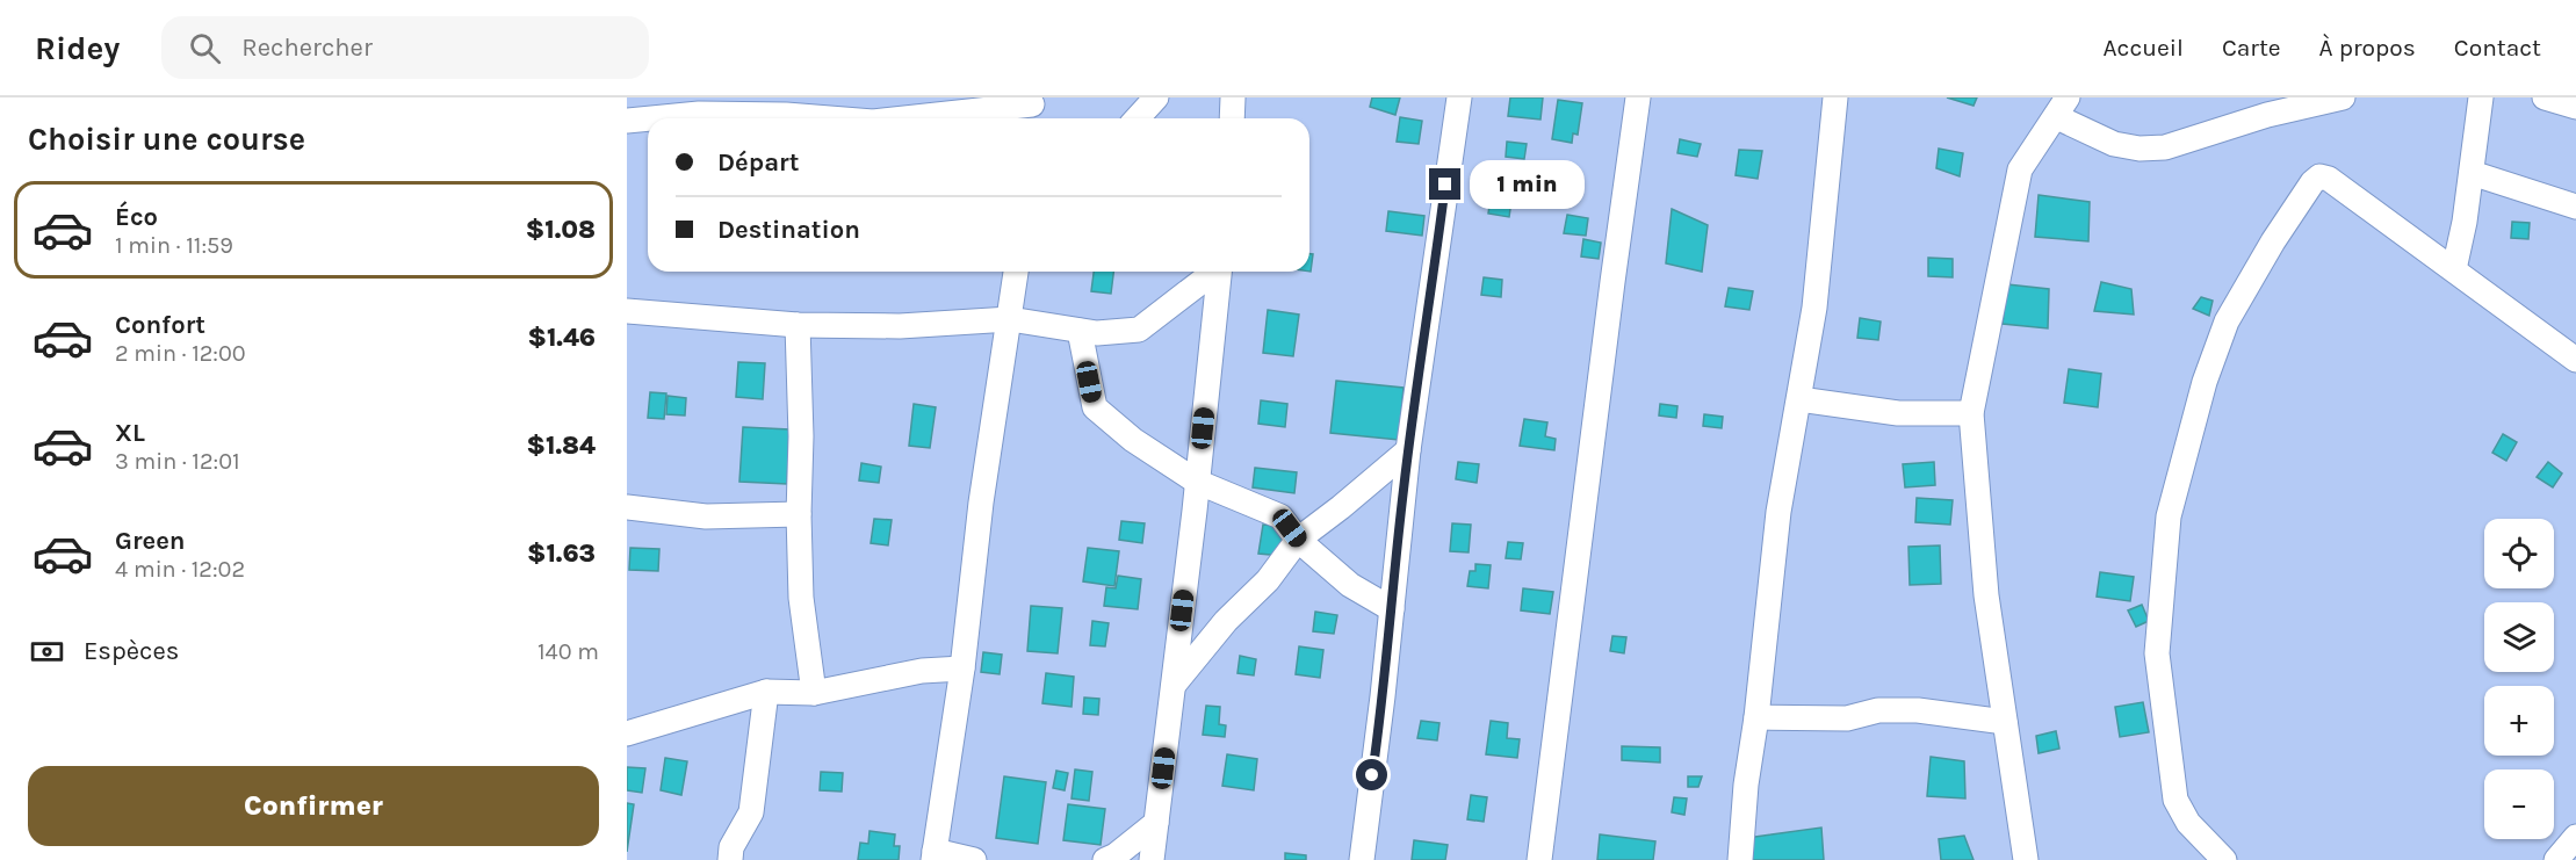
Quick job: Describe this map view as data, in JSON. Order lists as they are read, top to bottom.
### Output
{
  "page": {
    "header": "Ridey",
    "search": "Rechercher",
    "nav": [
      "Accueil",
      "Carte",
      "À propos",
      "Contact"
    ],
    "heading": "Choisir une course",
    "banner": ["Départ", "Destination"],
    "bubble": "1 min",
    "list": [
      {
        "name": "Éco",
        "note": "1 min · 11:59",
        "value": "$1.08"
      },
      {
        "name": "Confort",
        "note": "2 min · 12:00",
        "value": "$1.46"
      },
      {
        "name": "XL",
        "note": "3 min · 12:01",
        "value": "$1.84"
      },
      {
        "name": "Green",
        "note": "4 min · 12:02",
        "value": "$1.63"
      }
    ],
    "map_buttons": ["+", "−"],
    "pay": ["Espèces", "140 m"],
    "buttons": "Confirmer"
  }
}
